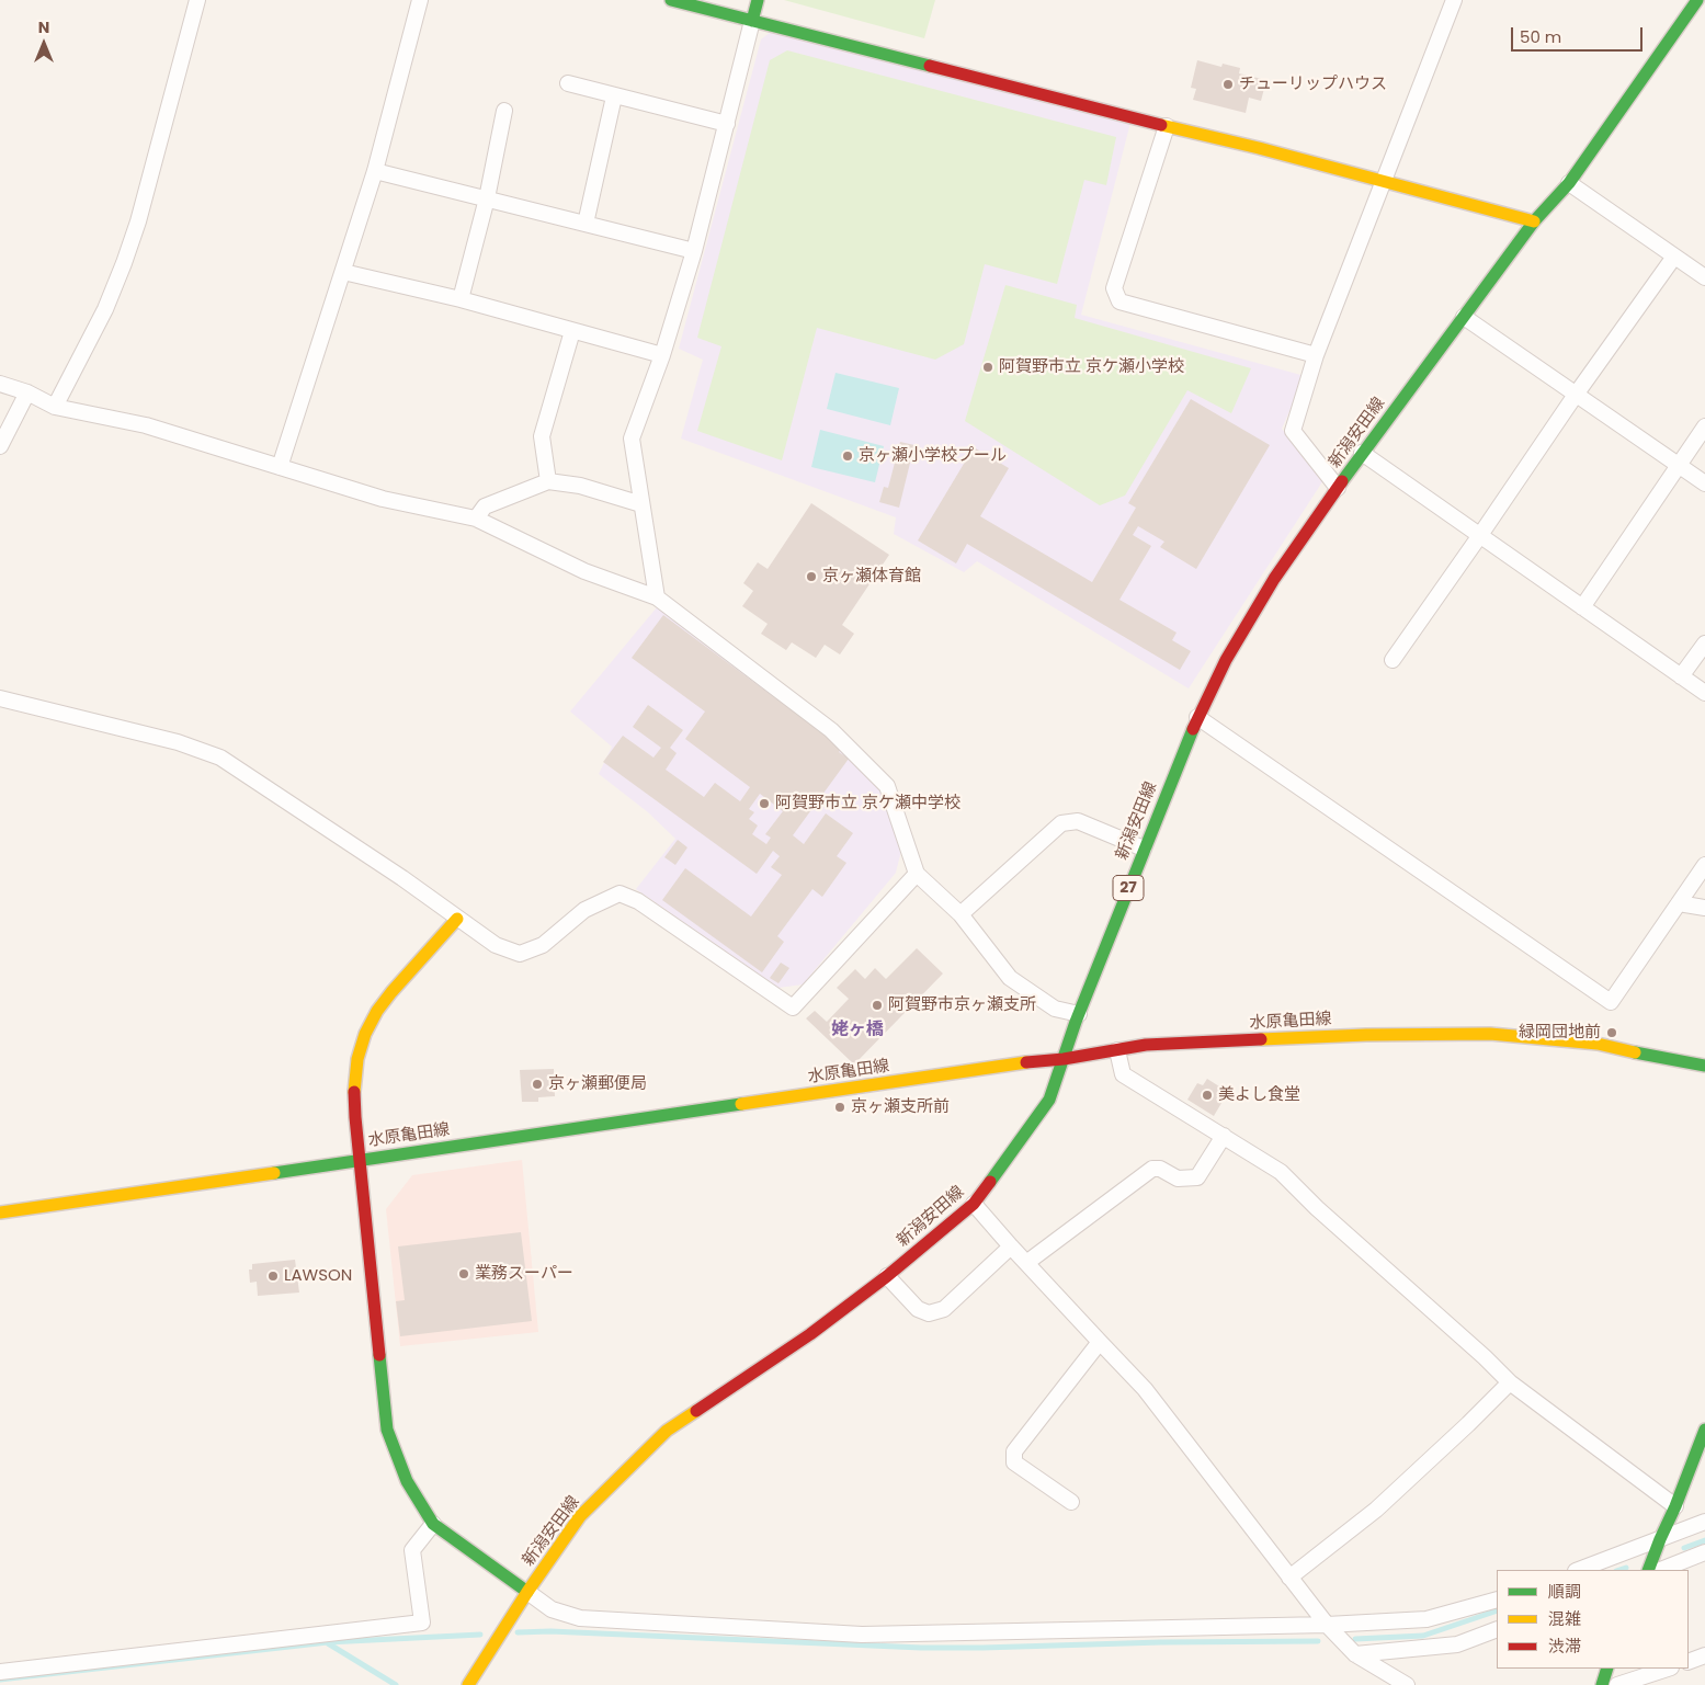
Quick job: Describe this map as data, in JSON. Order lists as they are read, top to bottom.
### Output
{
  "streets": {
    "main road": ["新潟安田線", "27", "水原亀田線"]
  },
  "crossings": [
    ["新潟安田線", "水原亀田線"]
  ],
  "districts": ["姥ヶ橋"],
  "places": [
    "チューリップハウス",
    "阿賀野市立 京ケ瀬小学校",
    "京ヶ瀬小学校プール",
    "京ヶ瀬体育館",
    "阿賀野市立 京ケ瀬中学校",
    "阿賀野市京ヶ瀬支所",
    "緑岡団地前",
    "京ヶ瀬郵便局",
    "美よし食堂",
    "京ヶ瀬支所前",
    "業務スーパー",
    "LAWSON"
  ],
  "legend": ["順調", "混雑", "渋滞"],
  "scale_bar": "50 m",
  "north": "top"
}
